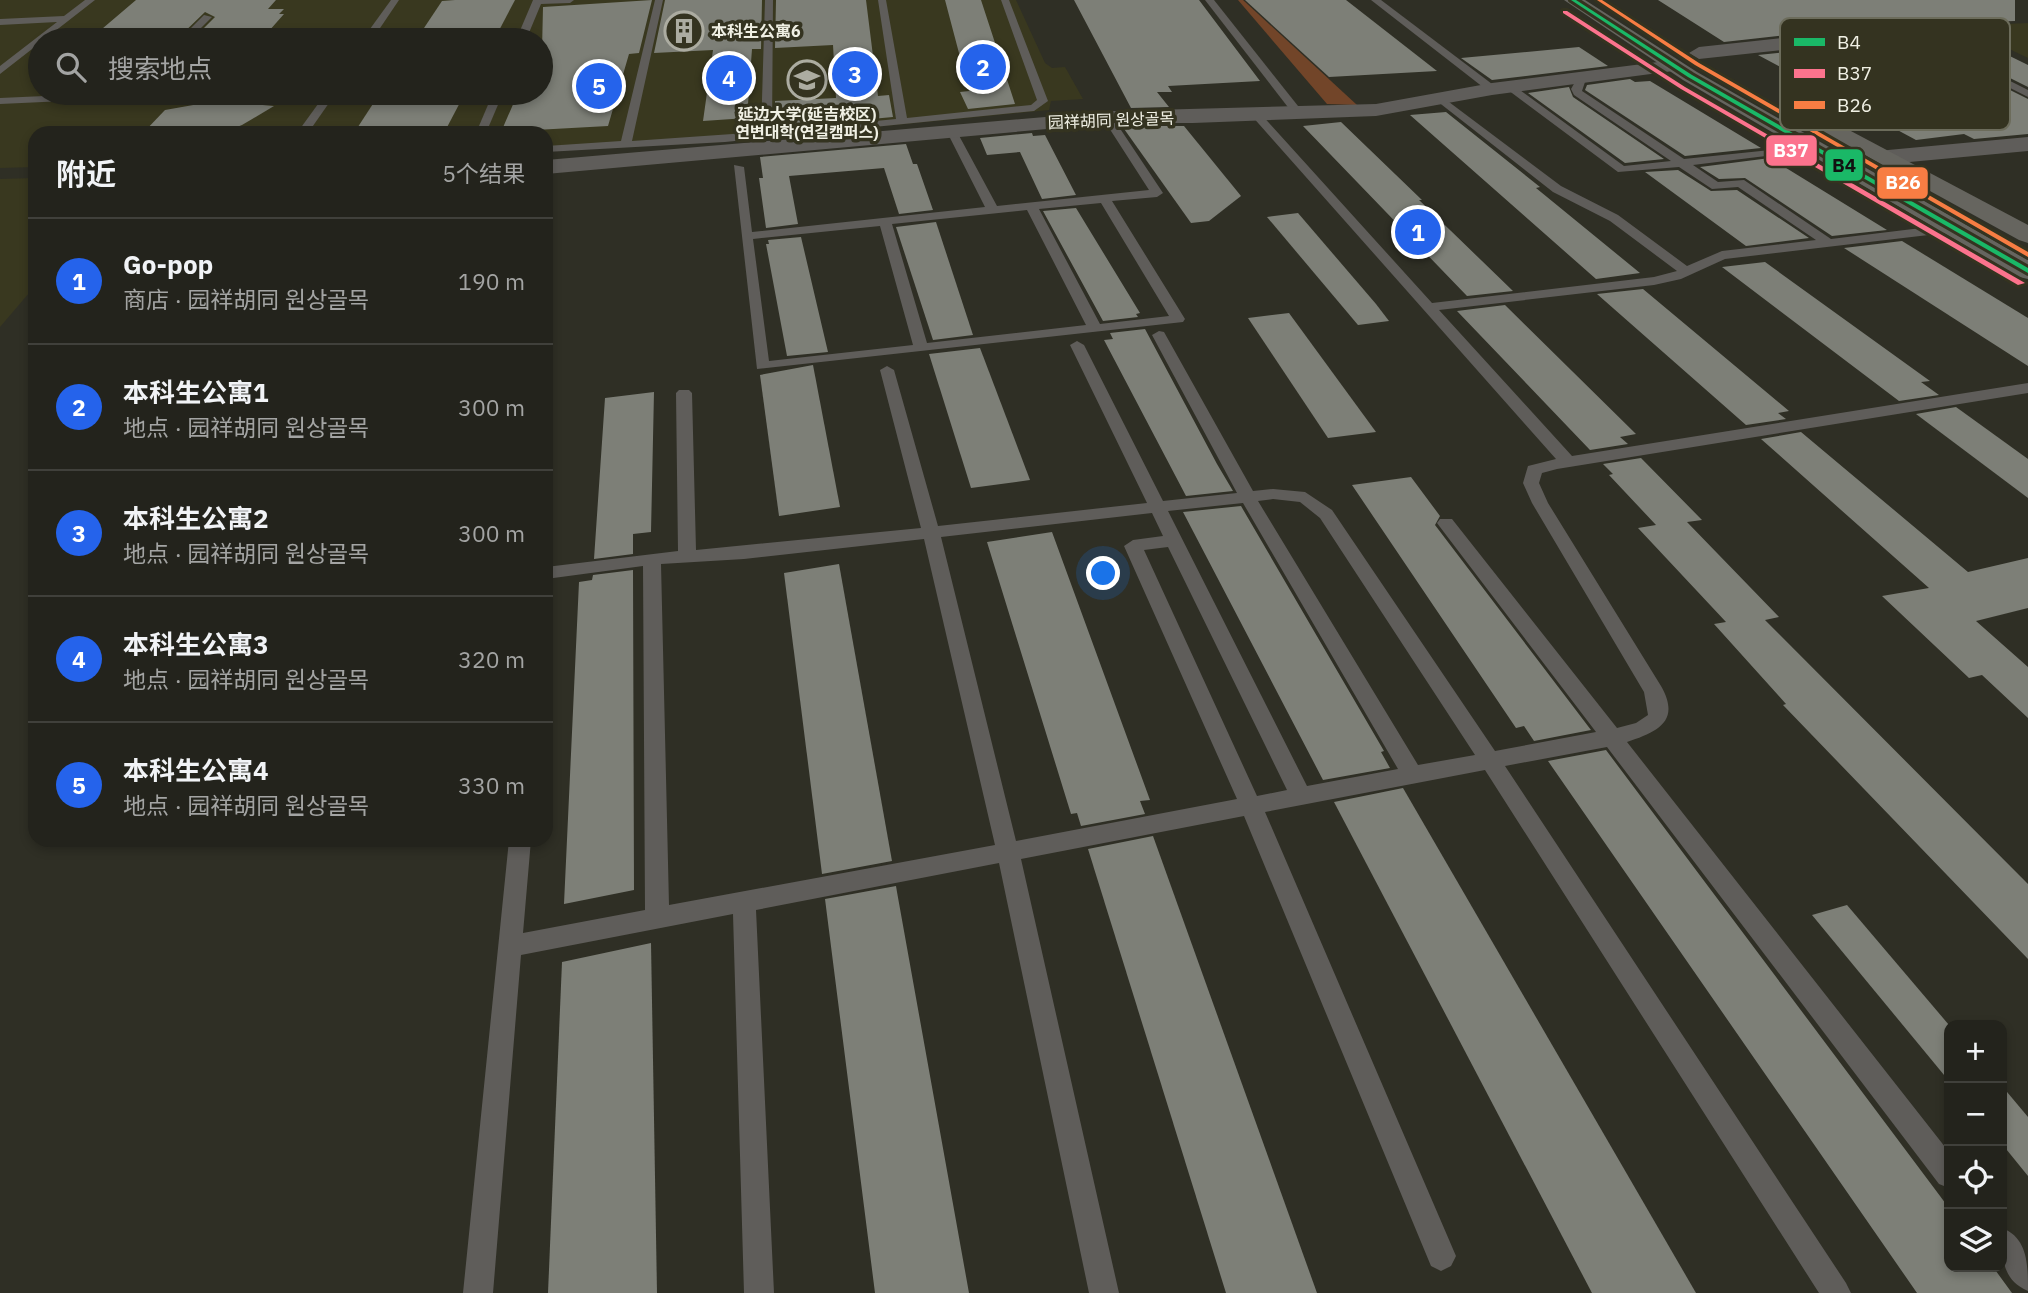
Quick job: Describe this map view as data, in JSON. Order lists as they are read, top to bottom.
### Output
{
  "streets": {
    "street": ["园祥胡同 원상골목"]
  },
  "places": {
    "building": ["本科生公寓6"],
    "school or university": ["延边大学(延吉校区) 연변대학(연길캠퍼스)"]
  },
  "lines": ["transit line B4", "transit line B26", "transit line B37"],
  "legend": ["B4", "B37", "B26"],
  "page": {
    "search": "搜索地点",
    "pins": [
      "2",
      "3",
      "4",
      "5",
      "1"
    ],
    "heading": ["附近", "5个结果"],
    "list": [
      {
        "mark": "1",
        "name": "Go-pop",
        "note": "商店 · 园祥胡同 원상골목",
        "value": "190 m"
      },
      {
        "mark": "2",
        "name": "本科生公寓1",
        "note": "地点 · 园祥胡同 원상골목",
        "value": "300 m"
      },
      {
        "mark": "3",
        "name": "本科生公寓2",
        "note": "地点 · 园祥胡同 원상골목",
        "value": "300 m"
      },
      {
        "mark": "4",
        "name": "本科生公寓3",
        "note": "地点 · 园祥胡同 원상골목",
        "value": "320 m"
      },
      {
        "mark": "5",
        "name": "本科生公寓4",
        "note": "地点 · 园祥胡同 원상골목",
        "value": "330 m"
      }
    ],
    "map_buttons": ["+", "−"]
  }
}
